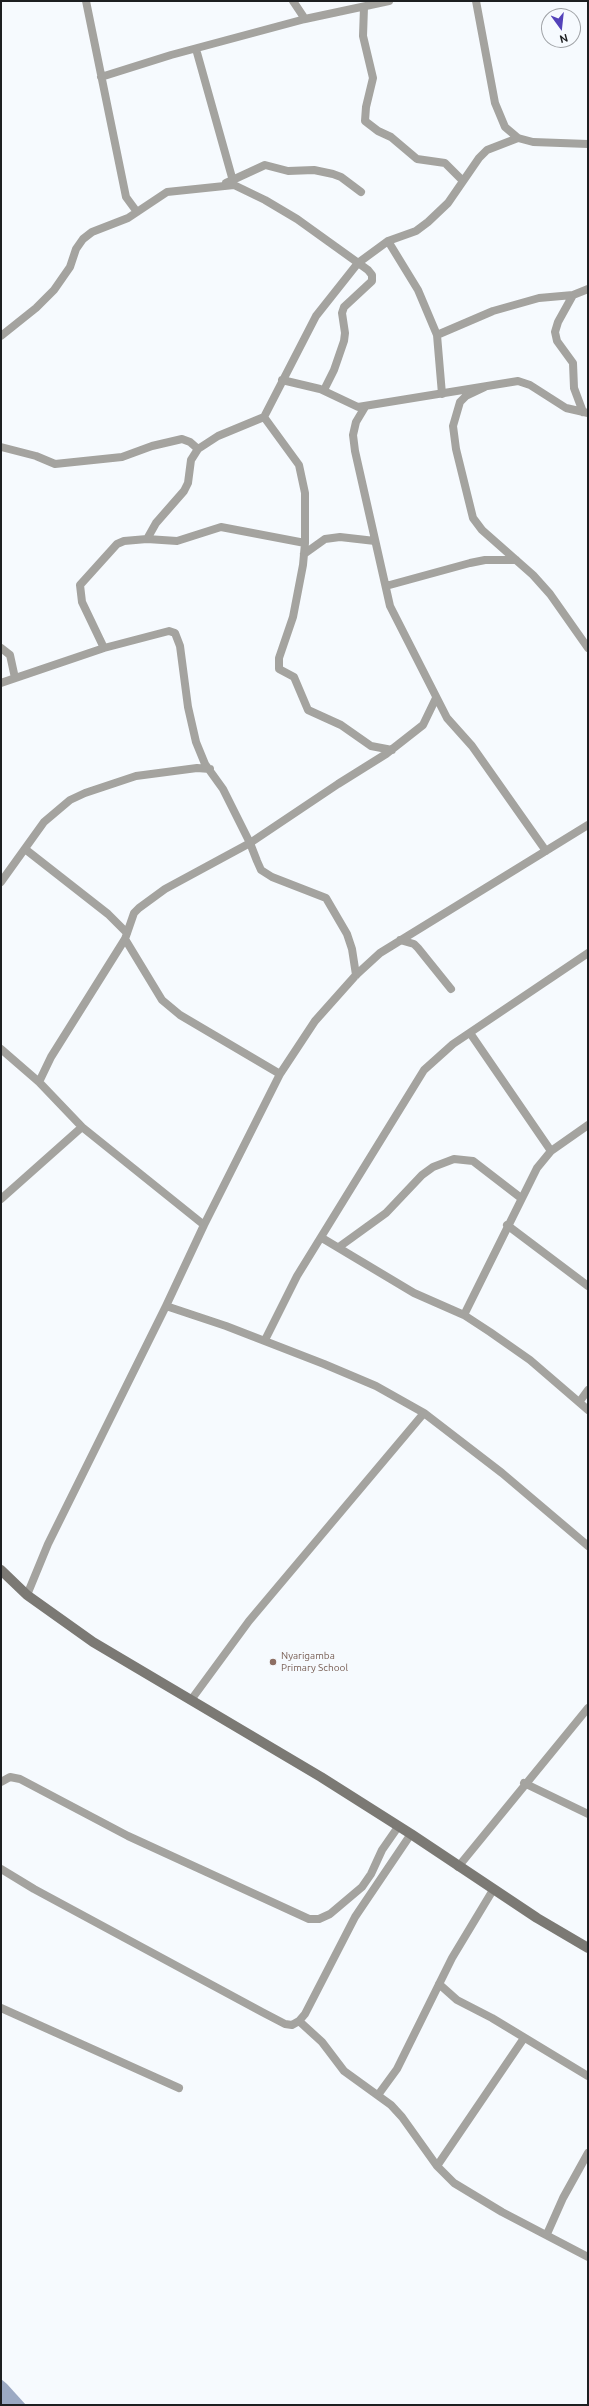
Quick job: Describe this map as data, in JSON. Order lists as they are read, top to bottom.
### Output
{
  "places": ["Nyarigamba Primary School"],
  "north": "bottom"
}
